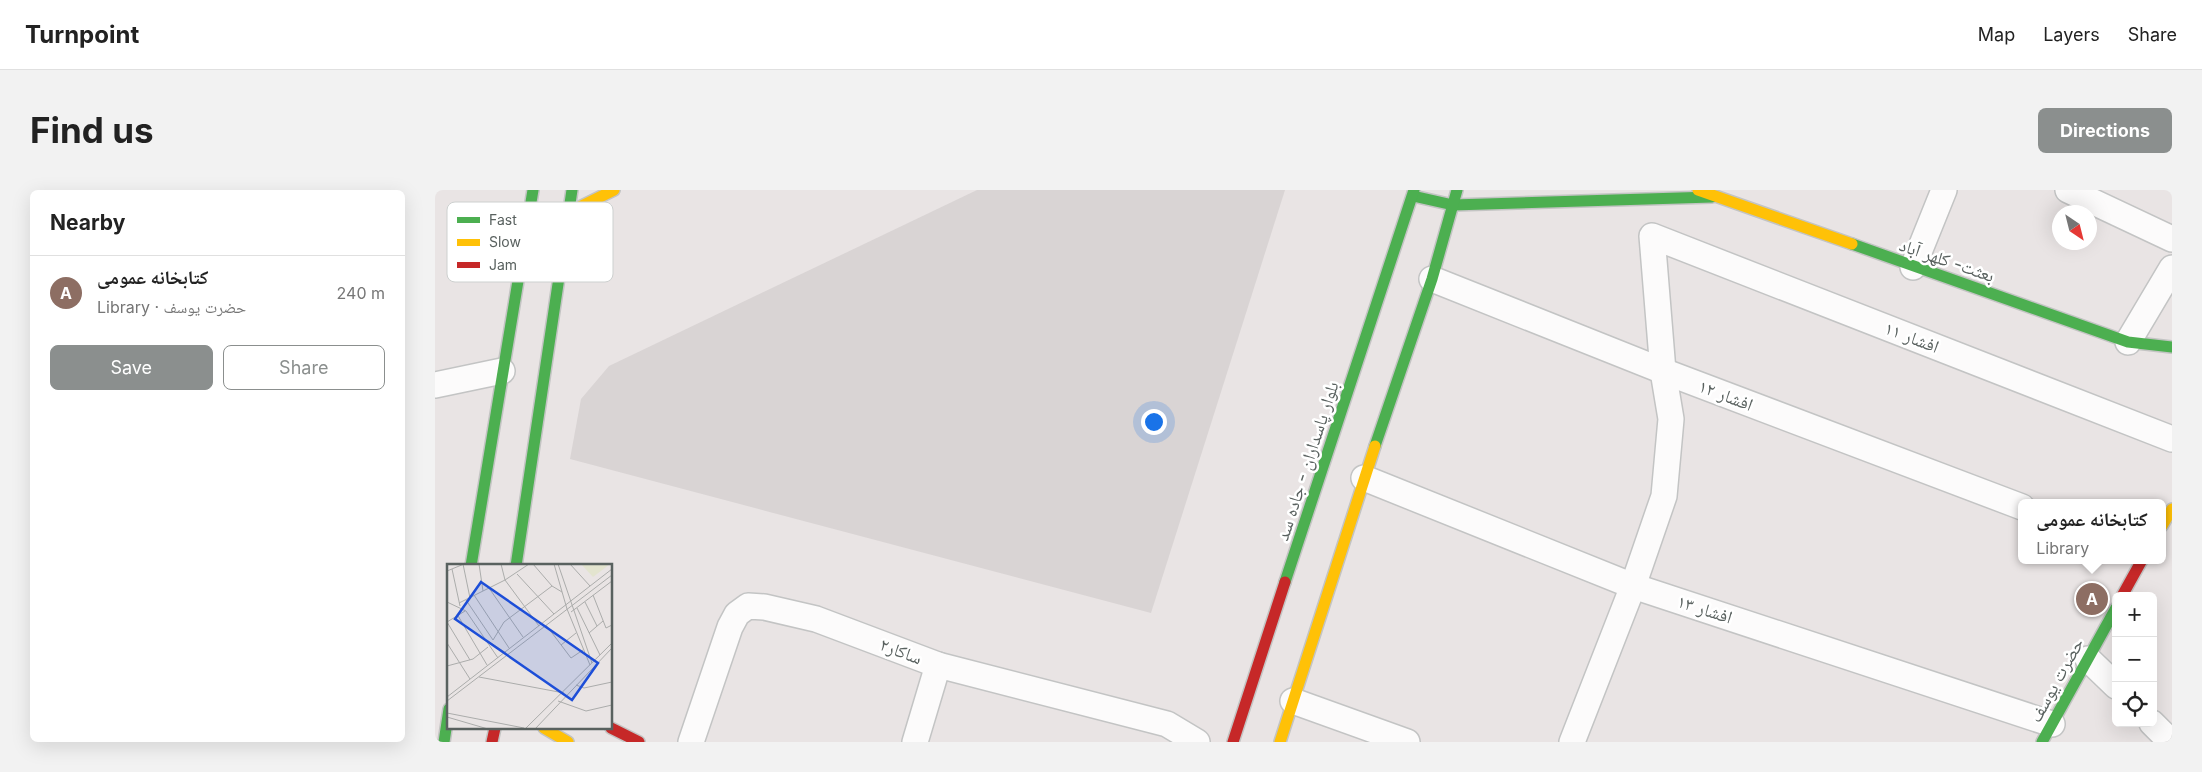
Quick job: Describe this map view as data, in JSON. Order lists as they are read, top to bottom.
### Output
{
  "streets": {
    "main road": ["بعثت- کلهر آباد", "بلوار پاسداران - جاده سد", "حضرت یوسف"],
    "street": [
      "افشار ۱۱",
      "افشار ۱۲",
      "افشار ۱۳",
      "ساکار۲"
    ]
  },
  "crossings": [
    ["افشار ۱۱", "افشار ۱۲"],
    ["افشار ۱۳", "حضرت یوسف"]
  ],
  "legend": ["Fast", "Slow", "Jam"],
  "north": "bottom right",
  "page": {
    "header": "Turnpoint",
    "nav": ["Map", "Layers", "Share"],
    "buttons": [
      "Directions",
      ["Save", "Share"]
    ],
    "title": "Find us",
    "heading": "Nearby",
    "list": [
      {
        "mark": "A",
        "name": "کتابخانه عمومی",
        "note": "Library · حضرت یوسف",
        "value": "240 m"
      }
    ],
    "popup": ["کتابخانه عمومی", "Library"],
    "pins": "A",
    "map_buttons": ["+", "−"]
  }
}
